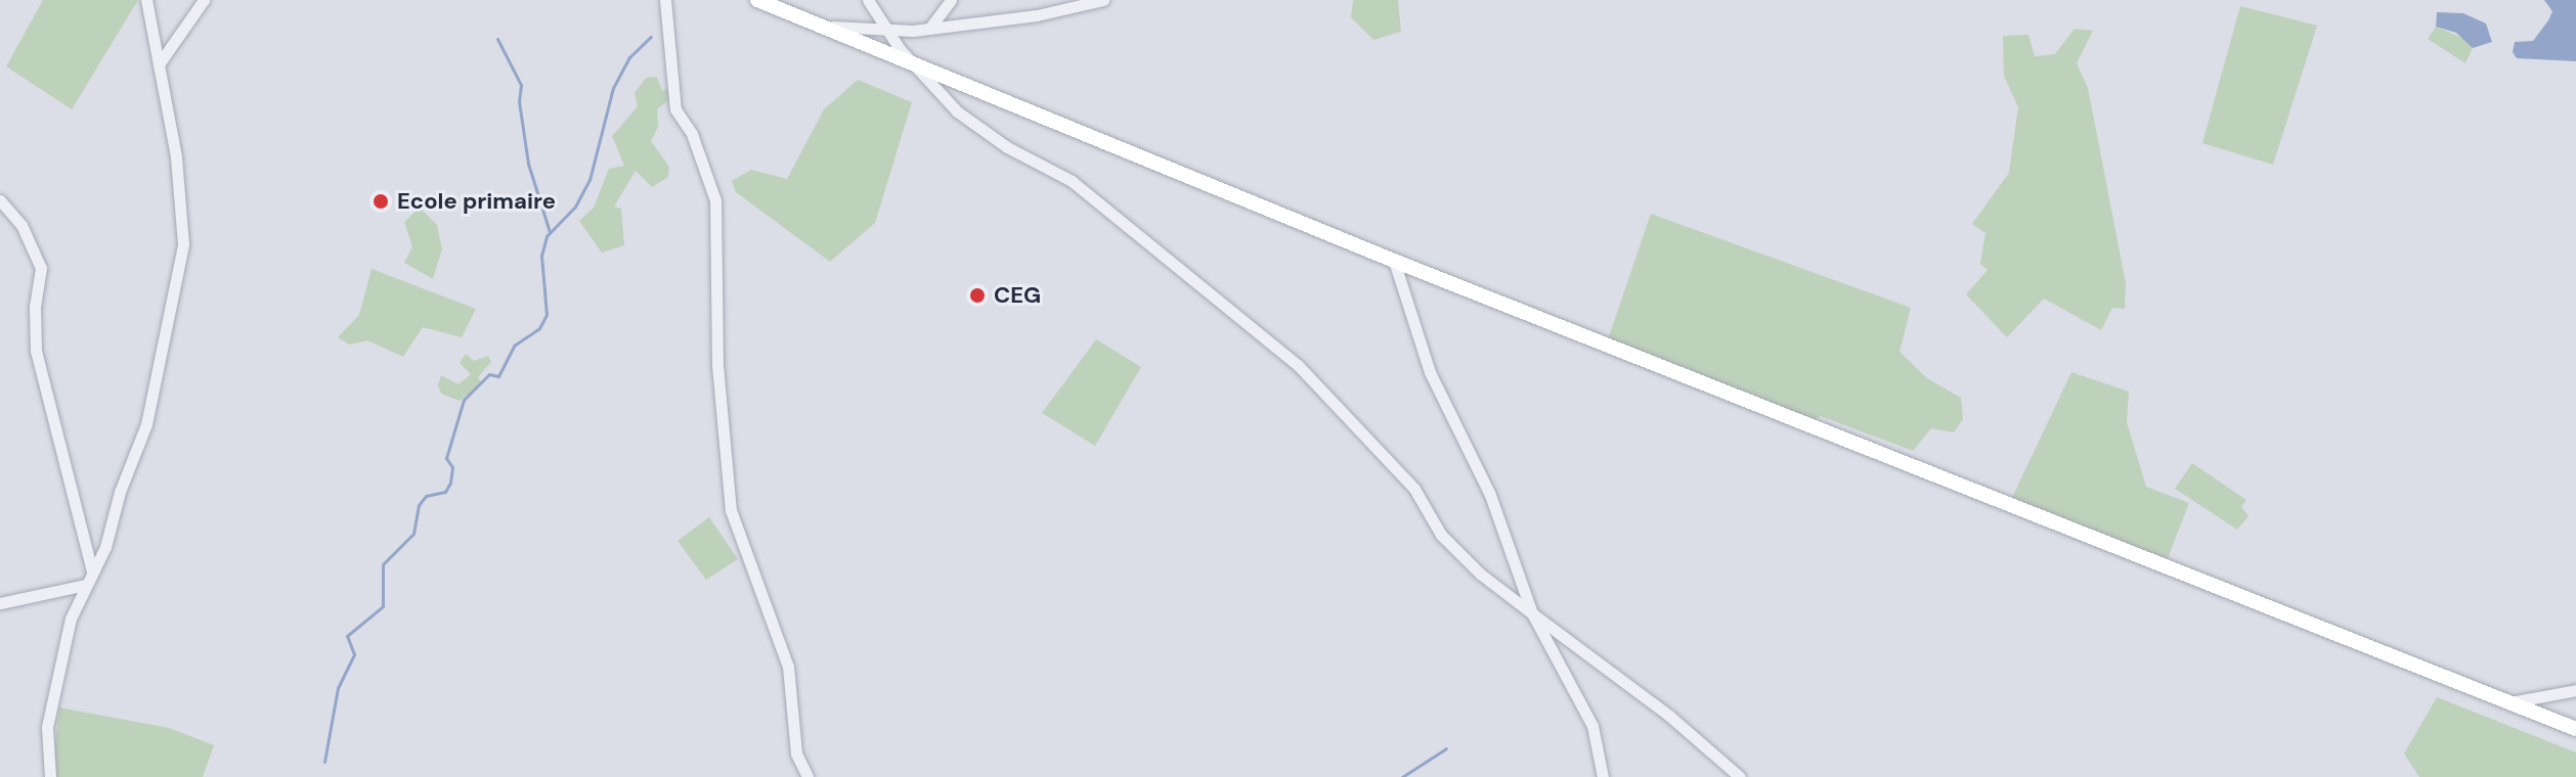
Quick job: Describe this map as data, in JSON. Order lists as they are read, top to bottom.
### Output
{
  "places": ["Ecole primaire", "CEG"]
}
